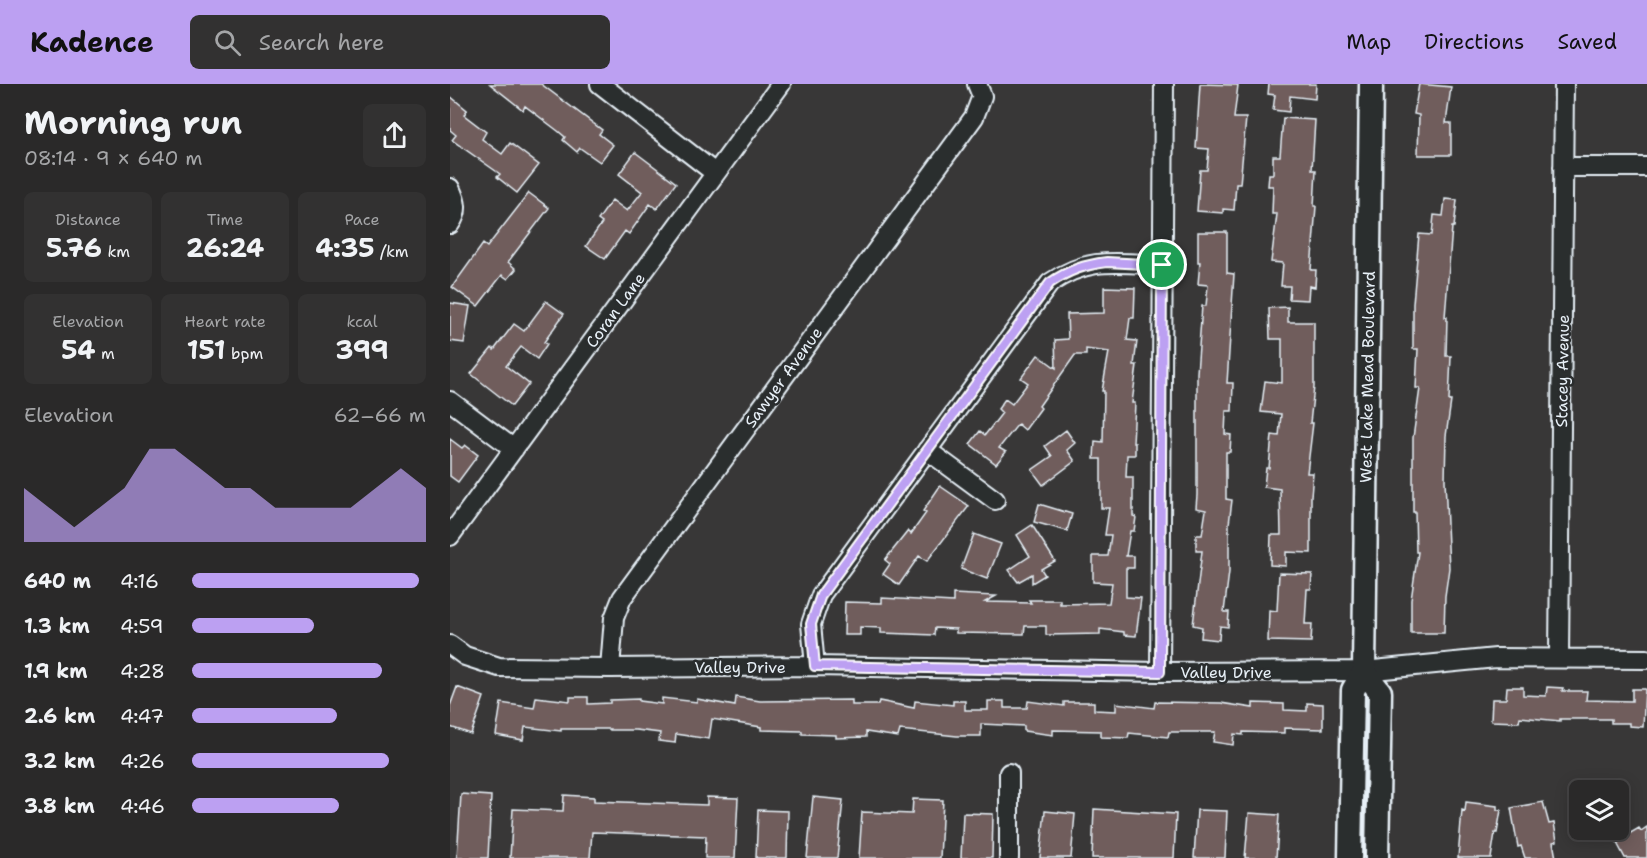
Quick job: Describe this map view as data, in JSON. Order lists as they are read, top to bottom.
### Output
{
  "streets": {
    "main road": ["West Lake Mead Boulevard"],
    "street": [
      "Coran Lane",
      "Stacey Avenue",
      "Sawyer Avenue",
      "Valley Drive"
    ]
  },
  "crossings": [
    ["Stacey Avenue", "Valley Drive"],
    ["Sawyer Avenue", "Valley Drive"],
    ["West Lake Mead Boulevard", "Valley Drive"]
  ],
  "page": {
    "header": "Kadence",
    "search": "Search here",
    "nav": ["Map", "Directions", "Saved"],
    "heading": ["Morning run", "08:14 · 9 × 640 m"],
    "stats": [
      ["Distance", "5.76 km"],
      ["Time", "26:24"],
      ["Pace", "4:35 /km"],
      ["Elevation", "54 m"],
      ["Heart rate", "151 bpm"],
      ["kcal", "399"]
    ],
    "chart": ["Elevation", "62–66 m"],
    "list": [
      {
        "name": "640 m",
        "note": "4:16"
      },
      {
        "name": "1.3 km",
        "note": "4:59"
      },
      {
        "name": "1.9 km",
        "note": "4:28"
      },
      {
        "name": "2.6 km",
        "note": "4:47"
      },
      {
        "name": "3.2 km",
        "note": "4:26"
      },
      {
        "name": "3.8 km",
        "note": "4:46"
      }
    ]
  }
}
